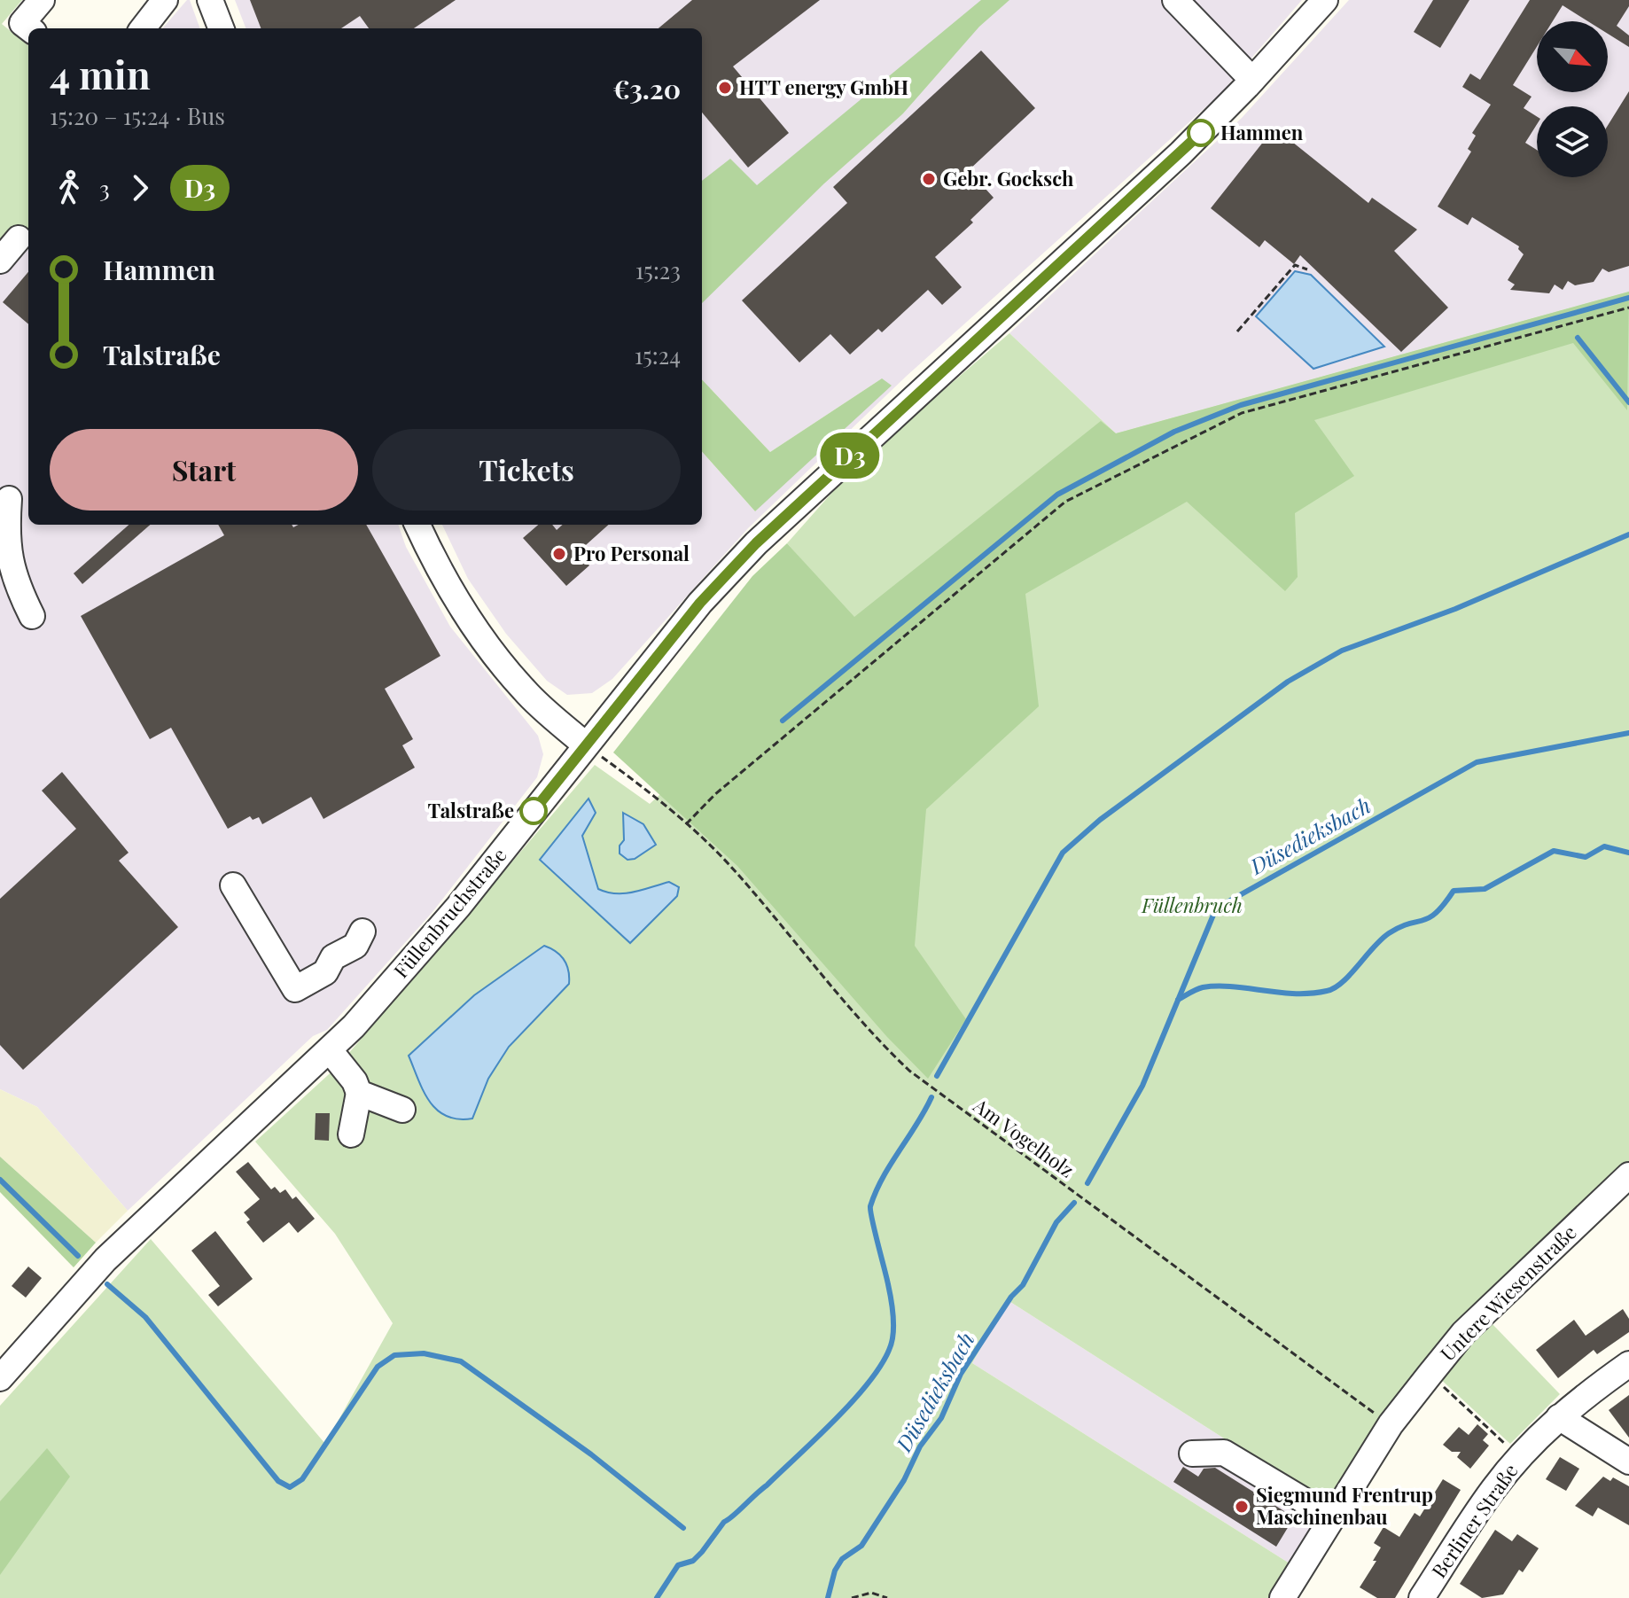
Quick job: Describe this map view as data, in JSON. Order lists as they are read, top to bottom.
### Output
{
  "streets": {
    "street": ["Füllenbruchstraße", "Untere Wiesenstraße", "Berliner Straße"],
    "path": ["Am Vogelholz"]
  },
  "crossings": [
    ["Füllenbruchstraße", "Am Vogelholz"],
    ["Am Vogelholz", "Untere Wiesenstraße"]
  ],
  "water": ["Düsedieksbach"],
  "parks": ["Füllenbruch"],
  "places": [
    "HTT energy GmbH",
    "Hammen",
    "Gebr. Gocksch",
    "Pro Personal",
    "Talstraße",
    "Siegmund Frentrup Maschinenbau"
  ],
  "lines": ["bus line D3"],
  "north": "bottom right",
  "page": {
    "on_map": "D3",
    "heading": ["4 min", "15:20 – 15:24 · Bus", "€3.20"],
    "legs": ["3", "D3"],
    "list": [
      {
        "name": "Hammen",
        "value": "15:23"
      },
      {
        "name": "Talstraße",
        "value": "15:24"
      }
    ],
    "buttons": ["Start", "Tickets"]
  }
}
